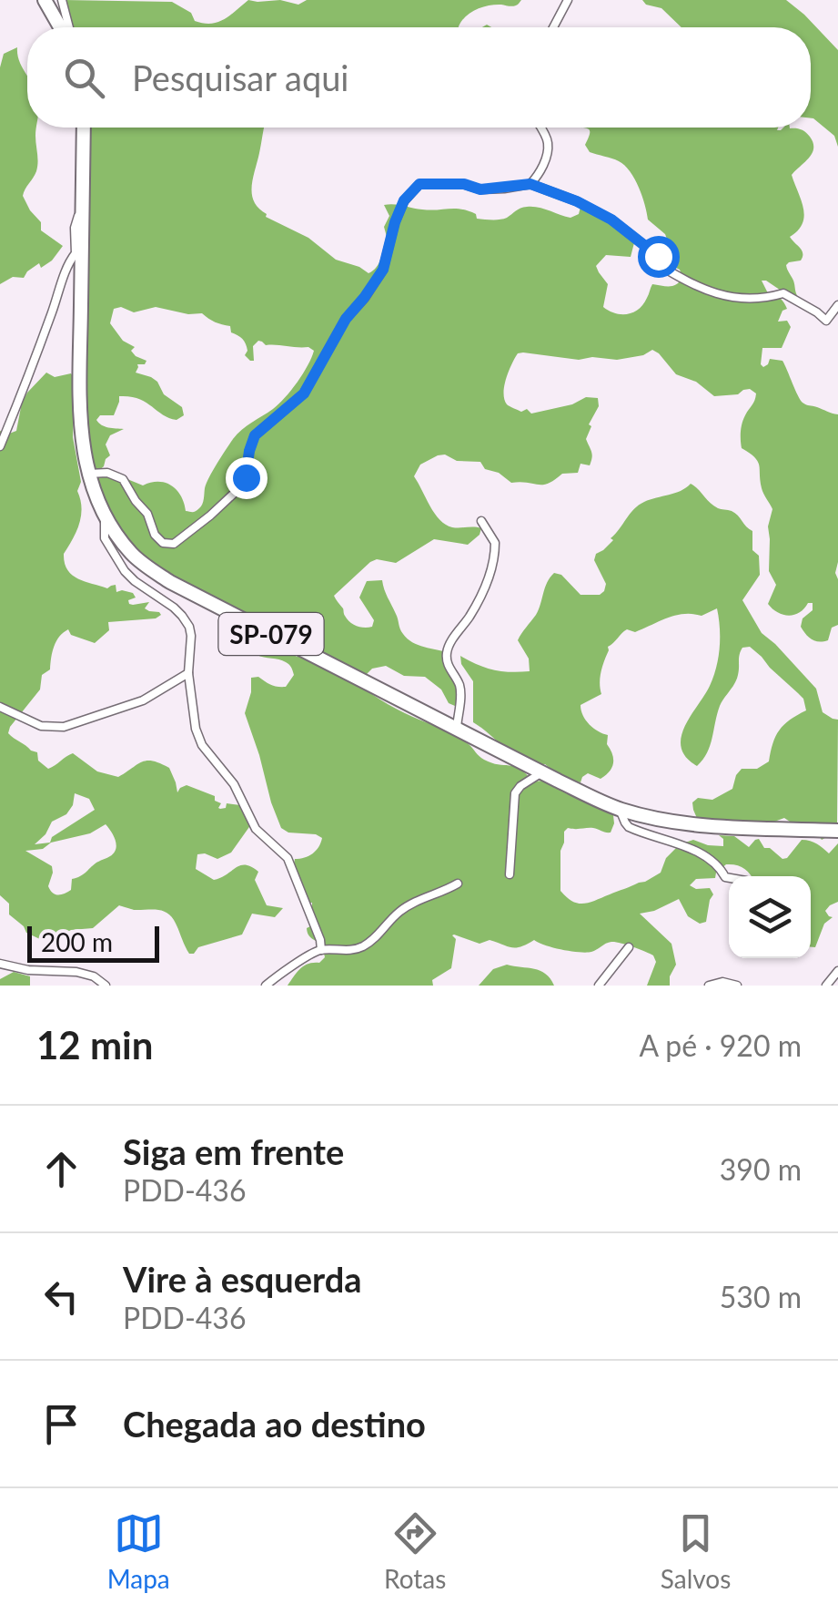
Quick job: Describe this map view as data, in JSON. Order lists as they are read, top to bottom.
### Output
{
  "streets": {
    "highway": ["SP-079"]
  },
  "scale_bar": "200 m",
  "page": {
    "search": "Pesquisar aqui",
    "scale": "200 m",
    "heading": ["12 min", "A pé · 920 m"],
    "list": [
      ["Siga em frente", "PDD-436", "390 m"],
      ["Vire à esquerda", "PDD-436", "530 m"],
      "Chegada ao destino"
    ],
    "nav": ["Mapa", "Rotas", "Salvos"]
  }
}
